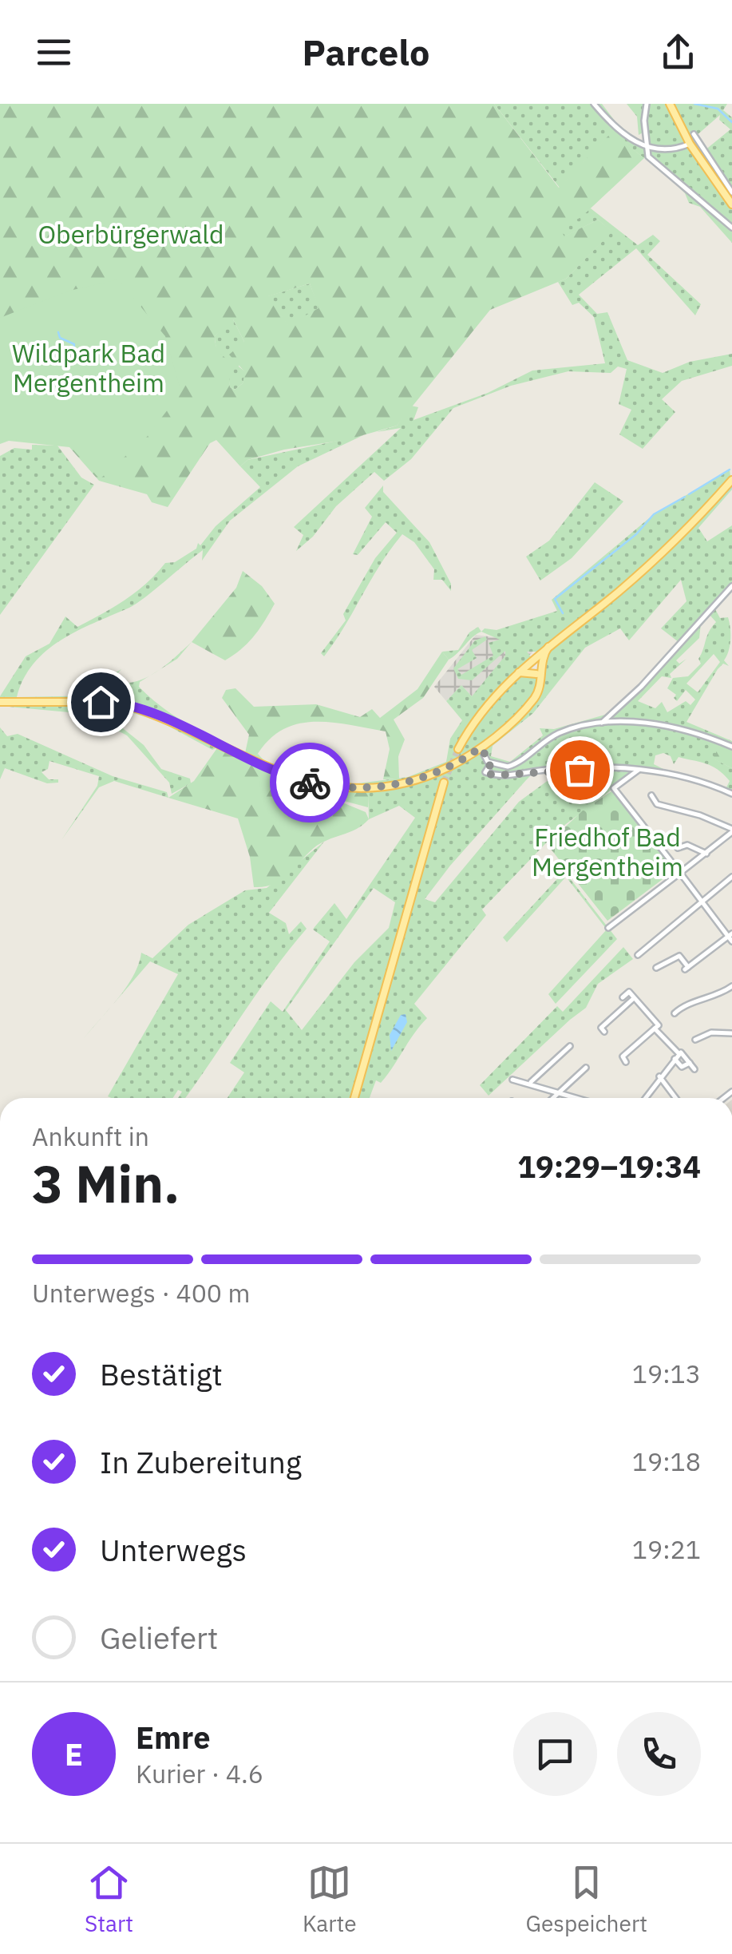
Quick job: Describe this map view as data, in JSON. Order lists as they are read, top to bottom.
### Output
{
  "parks": ["Oberbürgerwald", "Wildpark Bad Mergentheim", "Friedhof Bad Mergentheim"],
  "page": {
    "header": "Parcelo",
    "heading": ["3 Min.", "Ankunft in", "19:29–19:34"],
    "panel": ["Emre", "Kurier · 4.6"],
    "bar": "Unterwegs · 400 m",
    "list": [
      ["Bestätigt", "19:13"],
      ["In Zubereitung", "19:18"],
      ["Unterwegs", "19:21"],
      "Geliefert"
    ],
    "round": "E",
    "tabs": ["Start", "Karte", "Gespeichert"]
  }
}
